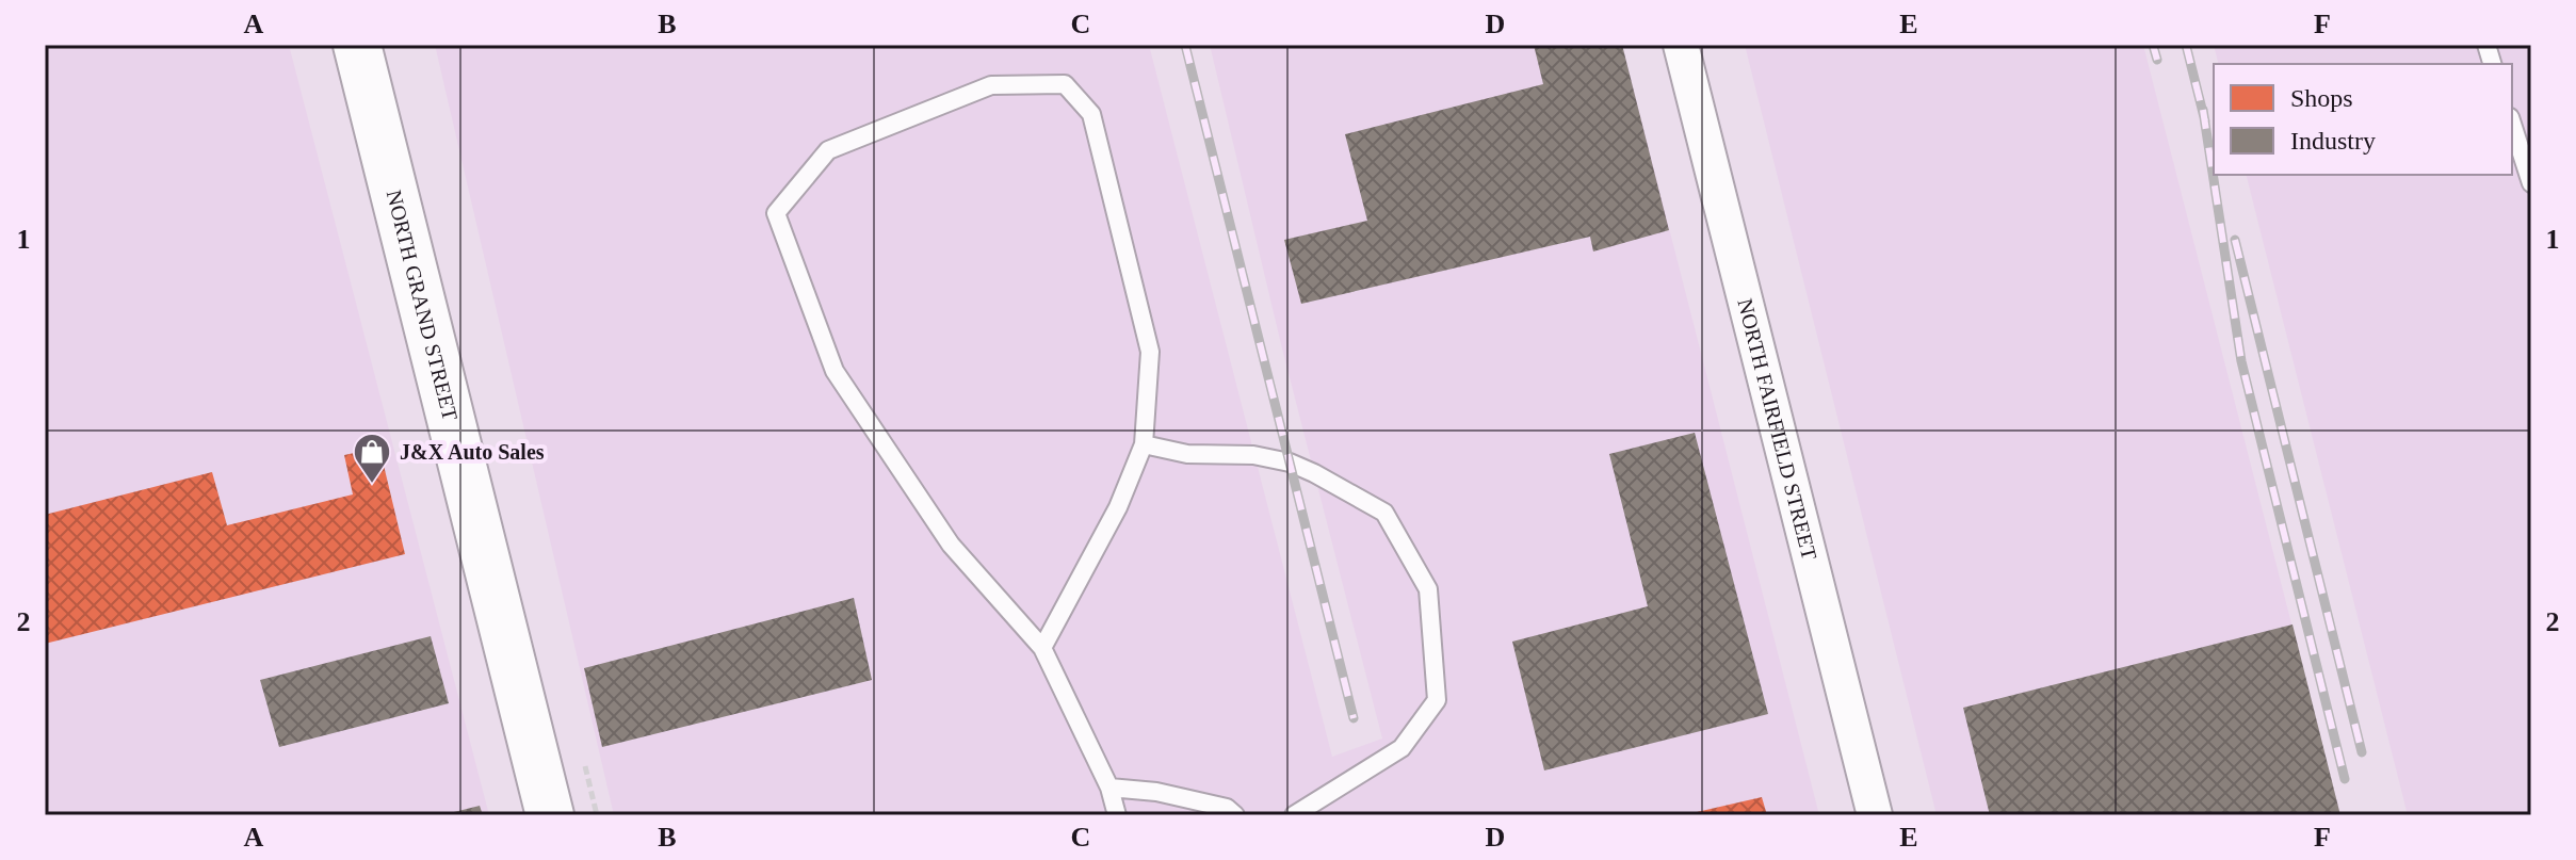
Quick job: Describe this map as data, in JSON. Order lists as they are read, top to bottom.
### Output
{
  "streets": {
    "main road": ["NORTH GRAND STREET"],
    "street": ["NORTH FAIRFIELD STREET"]
  },
  "places": {
    "shop": ["J&X Auto Sales"]
  },
  "legend": ["Shops", "Industry"],
  "grid": {
    "columns": [
      "A",
      "B",
      "C",
      "D",
      "E",
      "F"
    ],
    "rows": ["1", "2"]
  }
}
